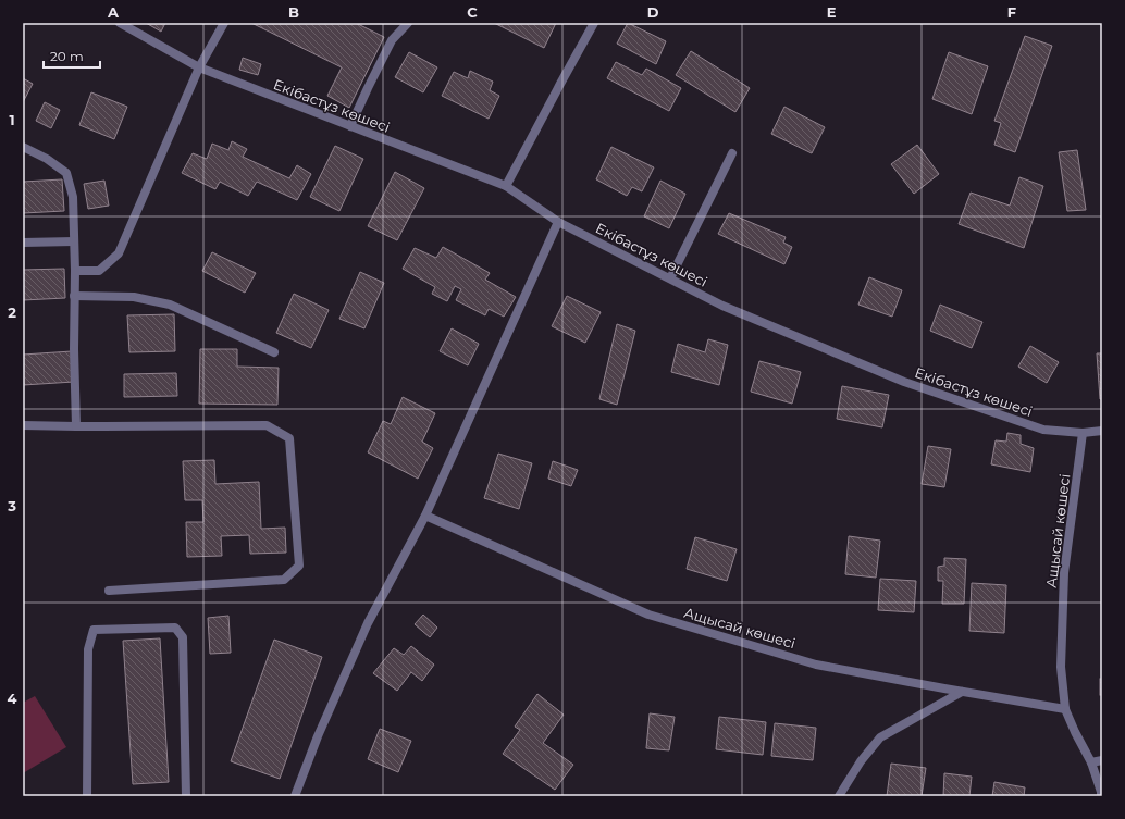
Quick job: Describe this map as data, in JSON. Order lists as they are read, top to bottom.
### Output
{
  "streets": {
    "street": ["Екібастұз көшесі", "Ащысай көшесі"]
  },
  "crossings": [
    ["Екібастұз көшесі", "Ащысай көшесі"]
  ],
  "scale_bar": "20 m",
  "grid": {
    "columns": [
      "A",
      "B",
      "C",
      "D",
      "E",
      "F"
    ],
    "rows": [
      "1",
      "2",
      "3",
      "4"
    ]
  }
}
